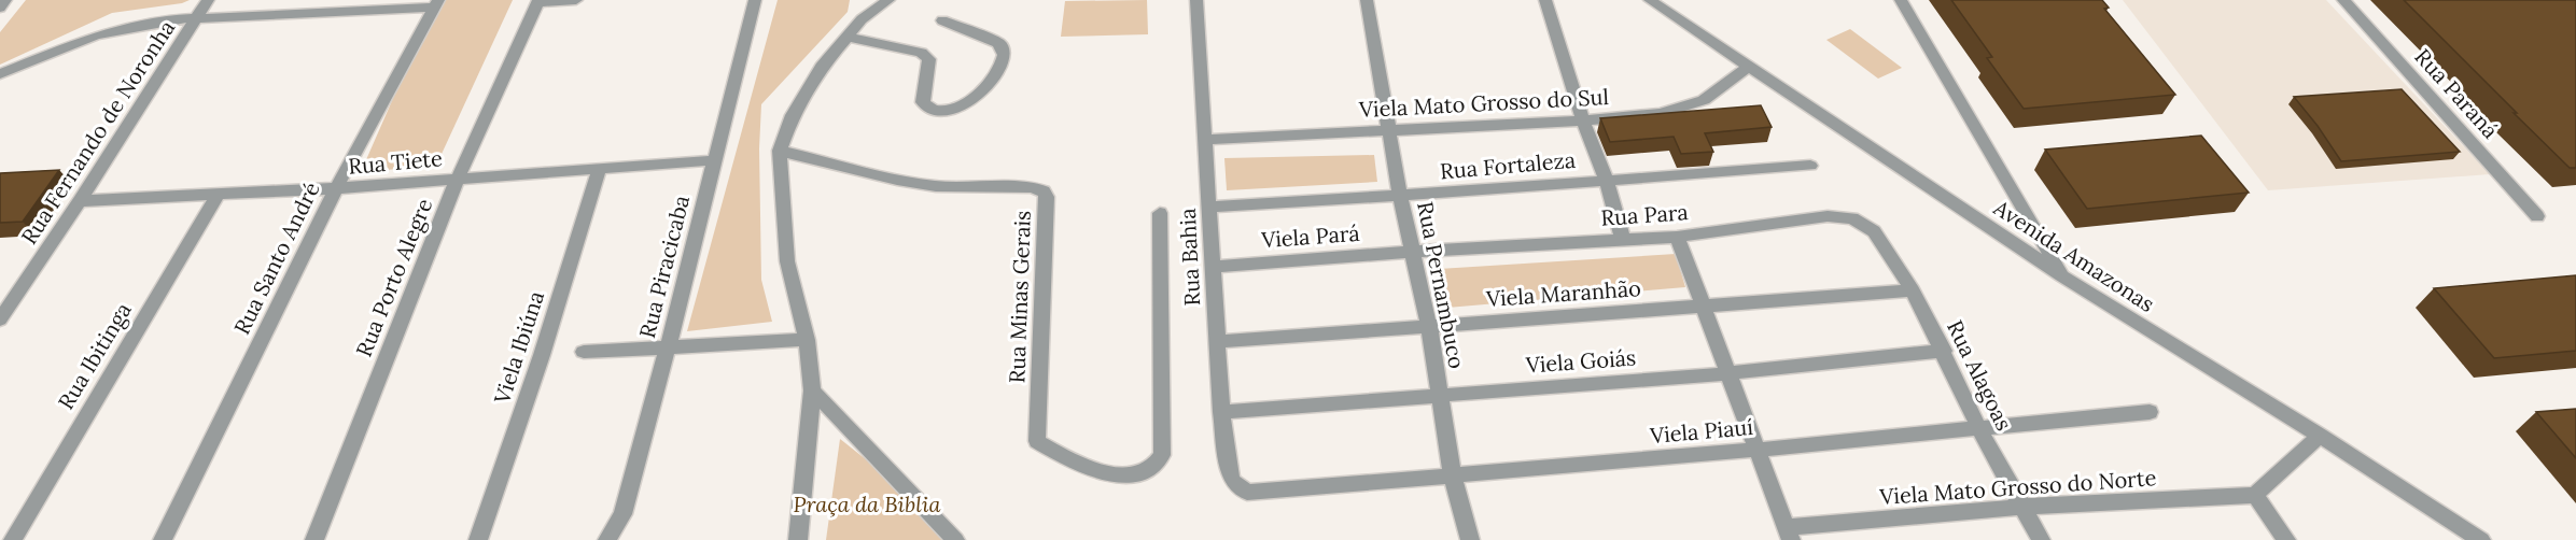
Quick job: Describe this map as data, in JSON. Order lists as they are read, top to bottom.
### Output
{
  "streets": {
    "street": [
      "Rua Paraná",
      "Viela Mato Grosso do Sul",
      "Rua Fernando de Noronha",
      "Rua Tiete",
      "Rua Fortaleza",
      "Rua Para",
      "Viela Pará",
      "Avenida Amazonas",
      "Rua Bahia",
      "Rua Santo André",
      "Rua Piracicaba",
      "Rua Porto Alegre",
      "Rua Pernambuco",
      "Viela Maranhão",
      "Rua Minas Gerais",
      "Viela Ibiúna",
      "Rua Ibitinga",
      "Viela Goiás",
      "Rua Alagoas",
      "Viela Piauí",
      "Viela Mato Grosso do Norte"
    ]
  },
  "crossings": [
    ["Viela Mato Grosso do Sul", "Avenida Amazonas"],
    ["Viela Mato Grosso do Sul", "Rua Bahia"],
    ["Viela Mato Grosso do Sul", "Rua Pernambuco"],
    ["Rua Fernando de Noronha", "Rua Tiete"],
    ["Rua Tiete", "Rua Santo André"],
    ["Rua Tiete", "Rua Piracicaba"],
    ["Rua Tiete", "Rua Porto Alegre"],
    ["Rua Tiete", "Viela Ibiúna"],
    ["Rua Tiete", "Rua Ibitinga"],
    ["Rua Fortaleza", "Rua Bahia"],
    ["Rua Fortaleza", "Rua Pernambuco"],
    ["Rua Para", "Viela Pará"],
    ["Rua Para", "Rua Pernambuco"],
    ["Rua Para", "Rua Alagoas"],
    ["Viela Pará", "Rua Bahia"],
    ["Viela Pará", "Rua Pernambuco"],
    ["Rua Bahia", "Viela Maranhão"],
    ["Rua Bahia", "Viela Goiás"],
    ["Rua Bahia", "Viela Piauí"],
    ["Rua Pernambuco", "Viela Maranhão"],
    ["Rua Pernambuco", "Viela Goiás"],
    ["Rua Pernambuco", "Viela Piauí"],
    ["Viela Maranhão", "Rua Alagoas"],
    ["Viela Goiás", "Rua Alagoas"],
    ["Rua Alagoas", "Viela Piauí"],
    ["Rua Alagoas", "Viela Mato Grosso do Norte"]
  ],
  "parks": ["Praça da Biblia"]
}
